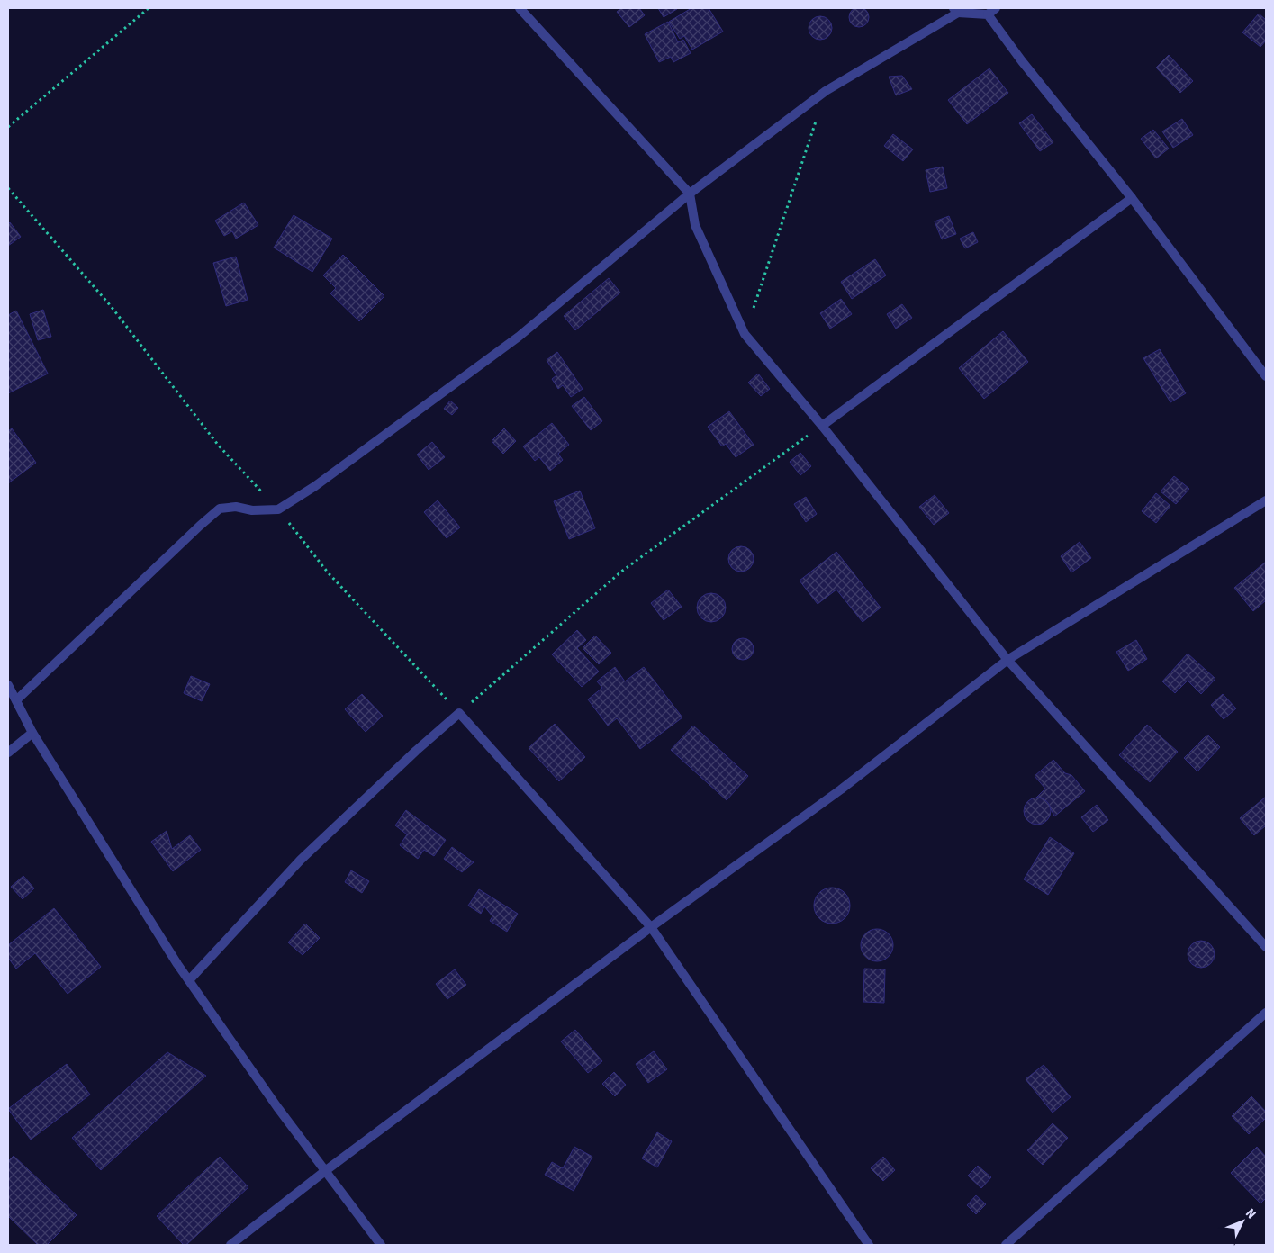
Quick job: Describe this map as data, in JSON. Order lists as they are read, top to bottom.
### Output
{
  "north": "top right"
}
